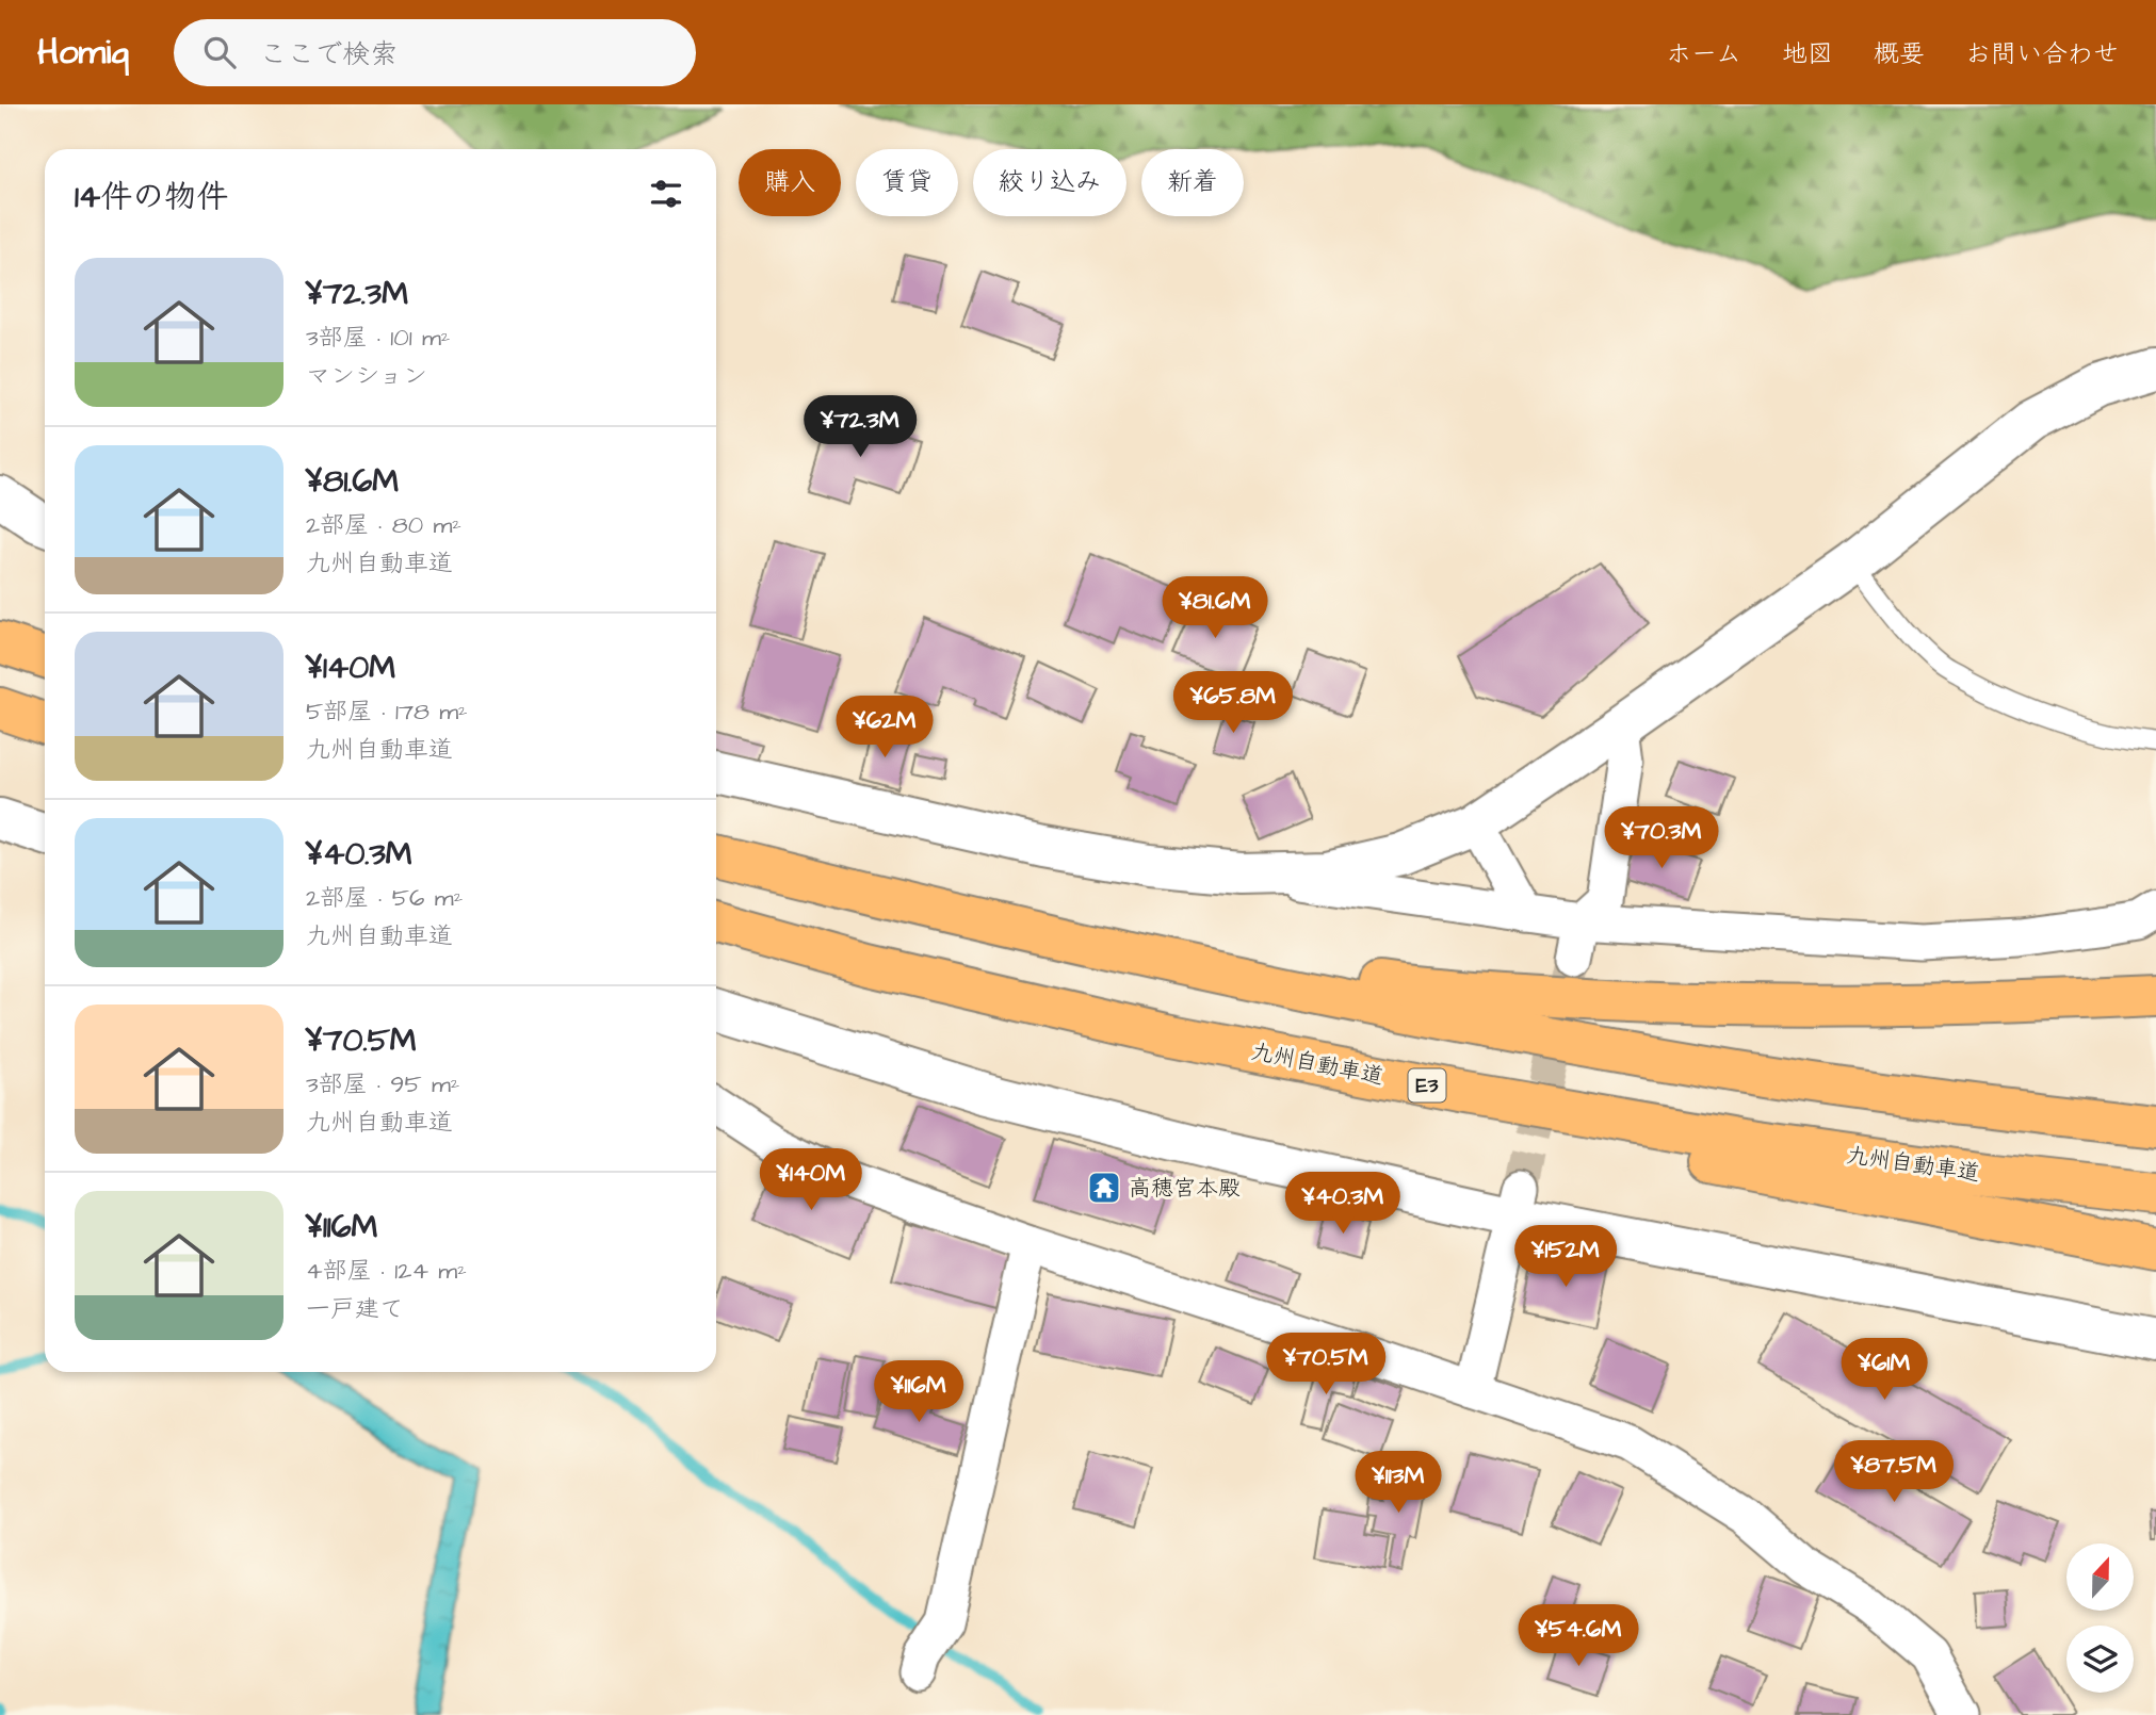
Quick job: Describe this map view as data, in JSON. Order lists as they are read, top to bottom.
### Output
{
  "streets": {
    "highway": ["九州自動車道", "E3"]
  },
  "places": {
    "temple": ["高穂宮本殿"]
  },
  "north": "top",
  "page": {
    "header": "Homiq",
    "search": "ここで検索",
    "nav": [
      "ホーム",
      "地図",
      "概要",
      "お問い合わせ"
    ],
    "chip": [
      "購入",
      "賃貸",
      "絞り込み",
      "新着"
    ],
    "heading": "14件の物件",
    "list": [
      {
        "name": "¥72.3M",
        "note": "3部屋 · 101 m² · マンション"
      },
      {
        "name": "¥81.6M",
        "note": "2部屋 · 80 m² · 九州自動車道"
      },
      {
        "name": "¥140M",
        "note": "5部屋 · 178 m² · 九州自動車道"
      },
      {
        "name": "¥40.3M",
        "note": "2部屋 · 56 m² · 九州自動車道"
      },
      {
        "name": "¥70.5M",
        "note": "3部屋 · 95 m² · 九州自動車道"
      },
      {
        "name": "¥116M",
        "note": "4部屋 · 124 m² · 一戸建て"
      }
    ],
    "price": [
      "¥72.3M",
      "¥81.6M",
      "¥65.8M",
      "¥62M",
      "¥70.3M",
      "¥140M",
      "¥40.3M",
      "¥152M",
      "¥70.5M",
      "¥61M",
      "¥116M",
      "¥87.5M",
      "¥113M",
      "¥54.6M"
    ]
  }
}
